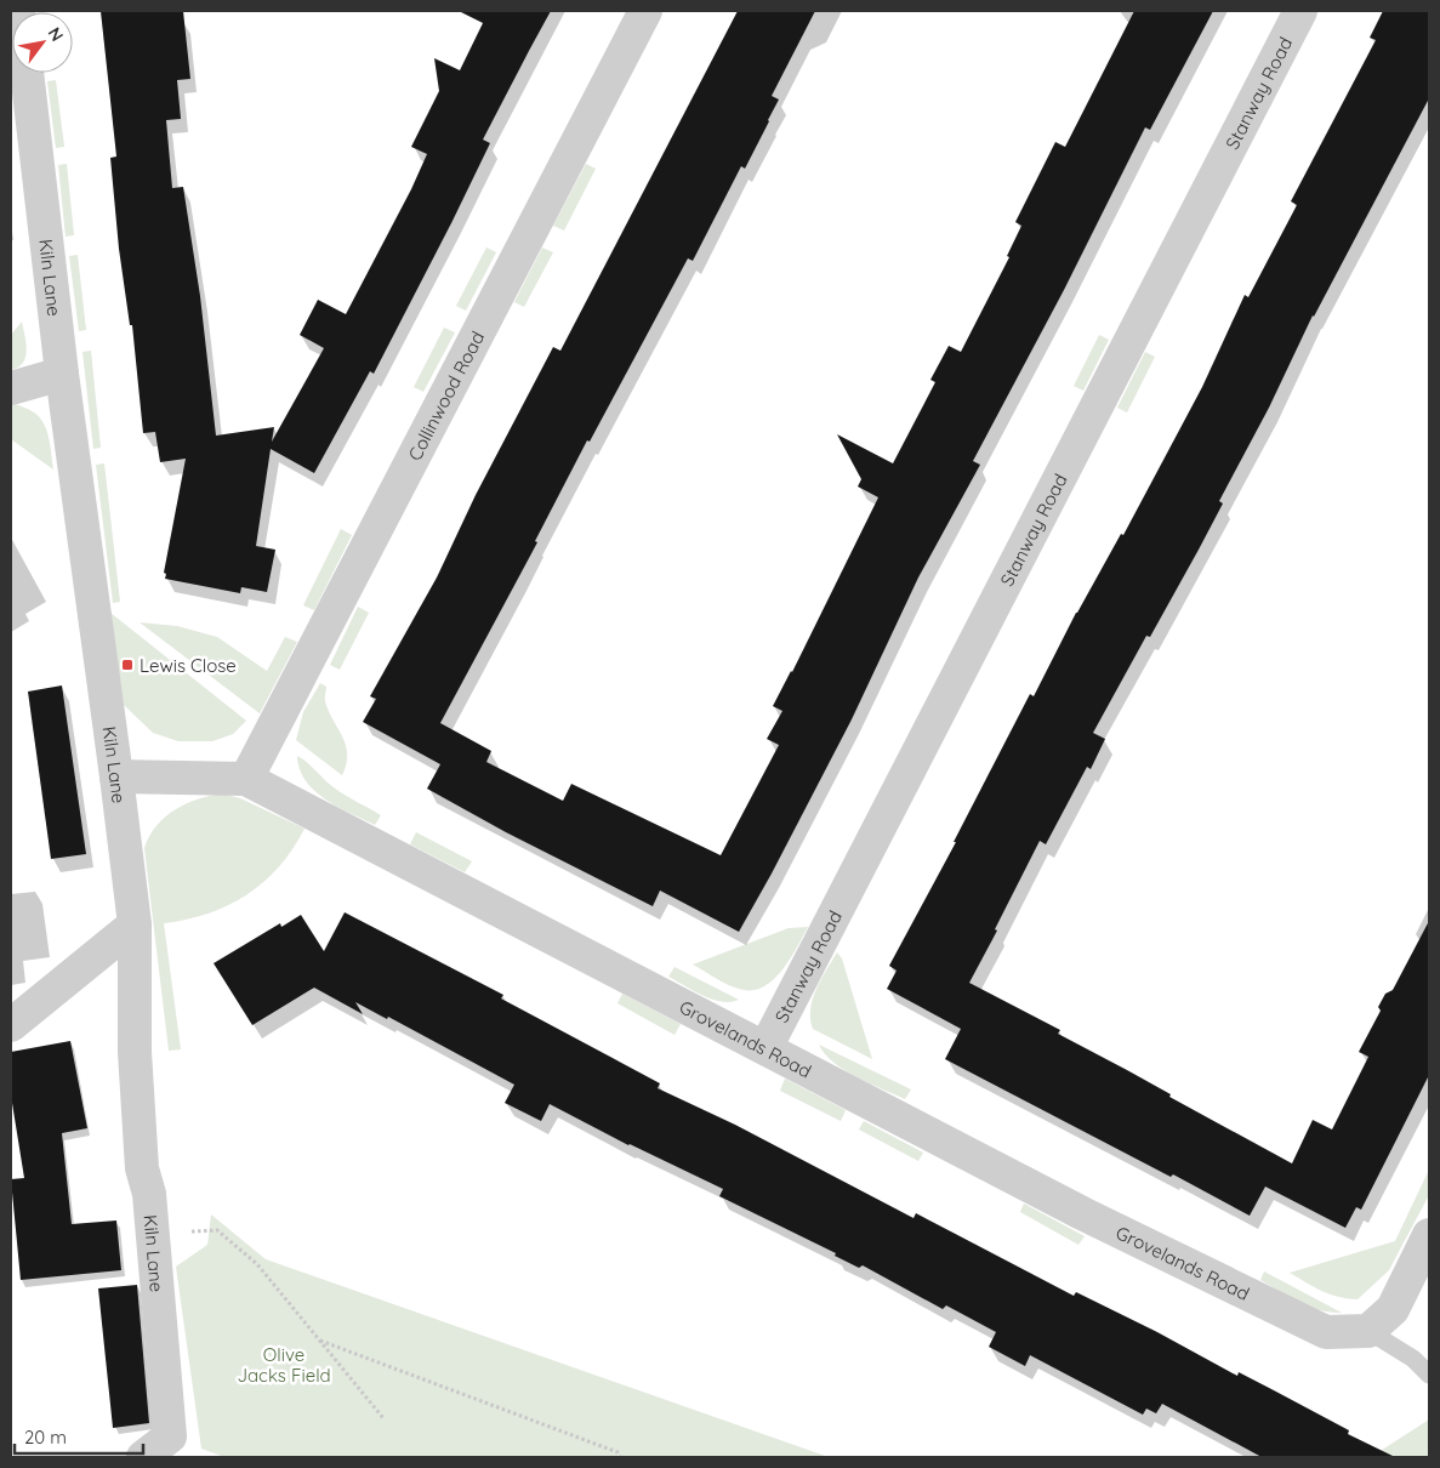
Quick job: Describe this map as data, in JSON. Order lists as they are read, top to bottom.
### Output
{
  "streets": {
    "street": [
      "Stanway Road",
      "Kiln Lane",
      "Collinwood Road",
      "Grovelands Road"
    ]
  },
  "crossings": [
    ["Stanway Road", "Grovelands Road"],
    ["Kiln Lane", "Grovelands Road"],
    ["Collinwood Road", "Grovelands Road"]
  ],
  "parks": ["Olive Jacks Field"],
  "places": {
    "transit": ["Lewis Close"]
  },
  "scale_bar": "20 m",
  "north": "top right"
}
